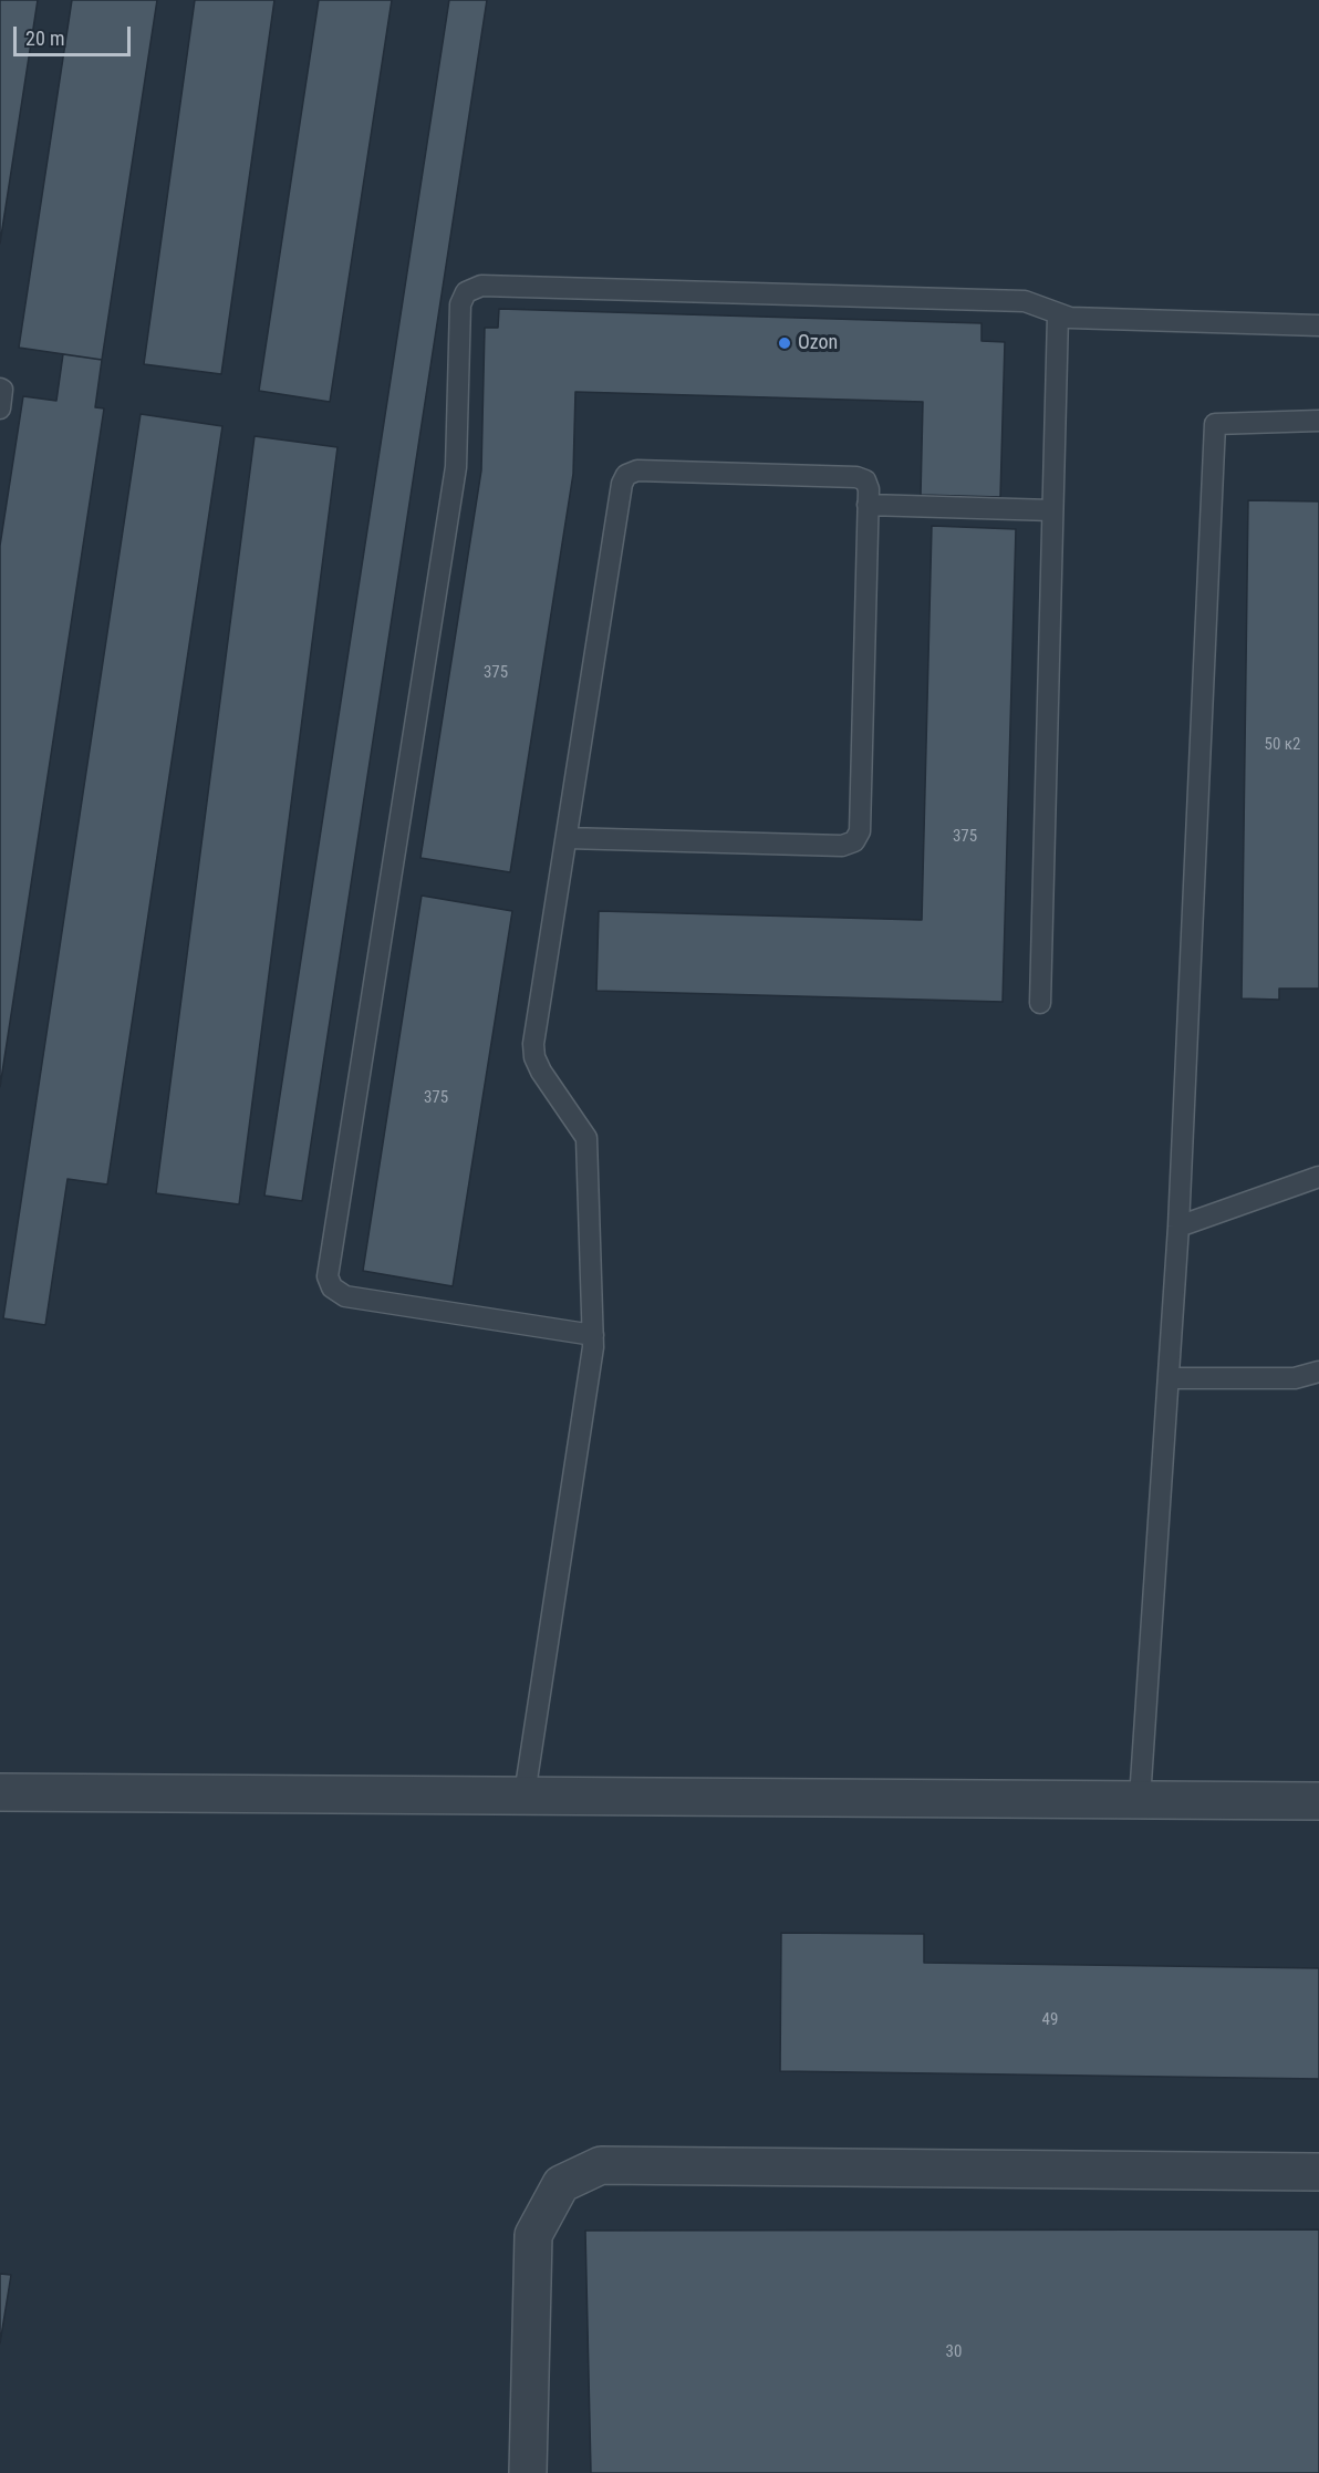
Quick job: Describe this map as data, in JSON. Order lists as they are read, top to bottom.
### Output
{
  "places": ["Ozon"],
  "house_numbers": [
    "375",
    "50 к2",
    "375",
    "375",
    "49",
    "30"
  ],
  "scale_bar": "20 m"
}
